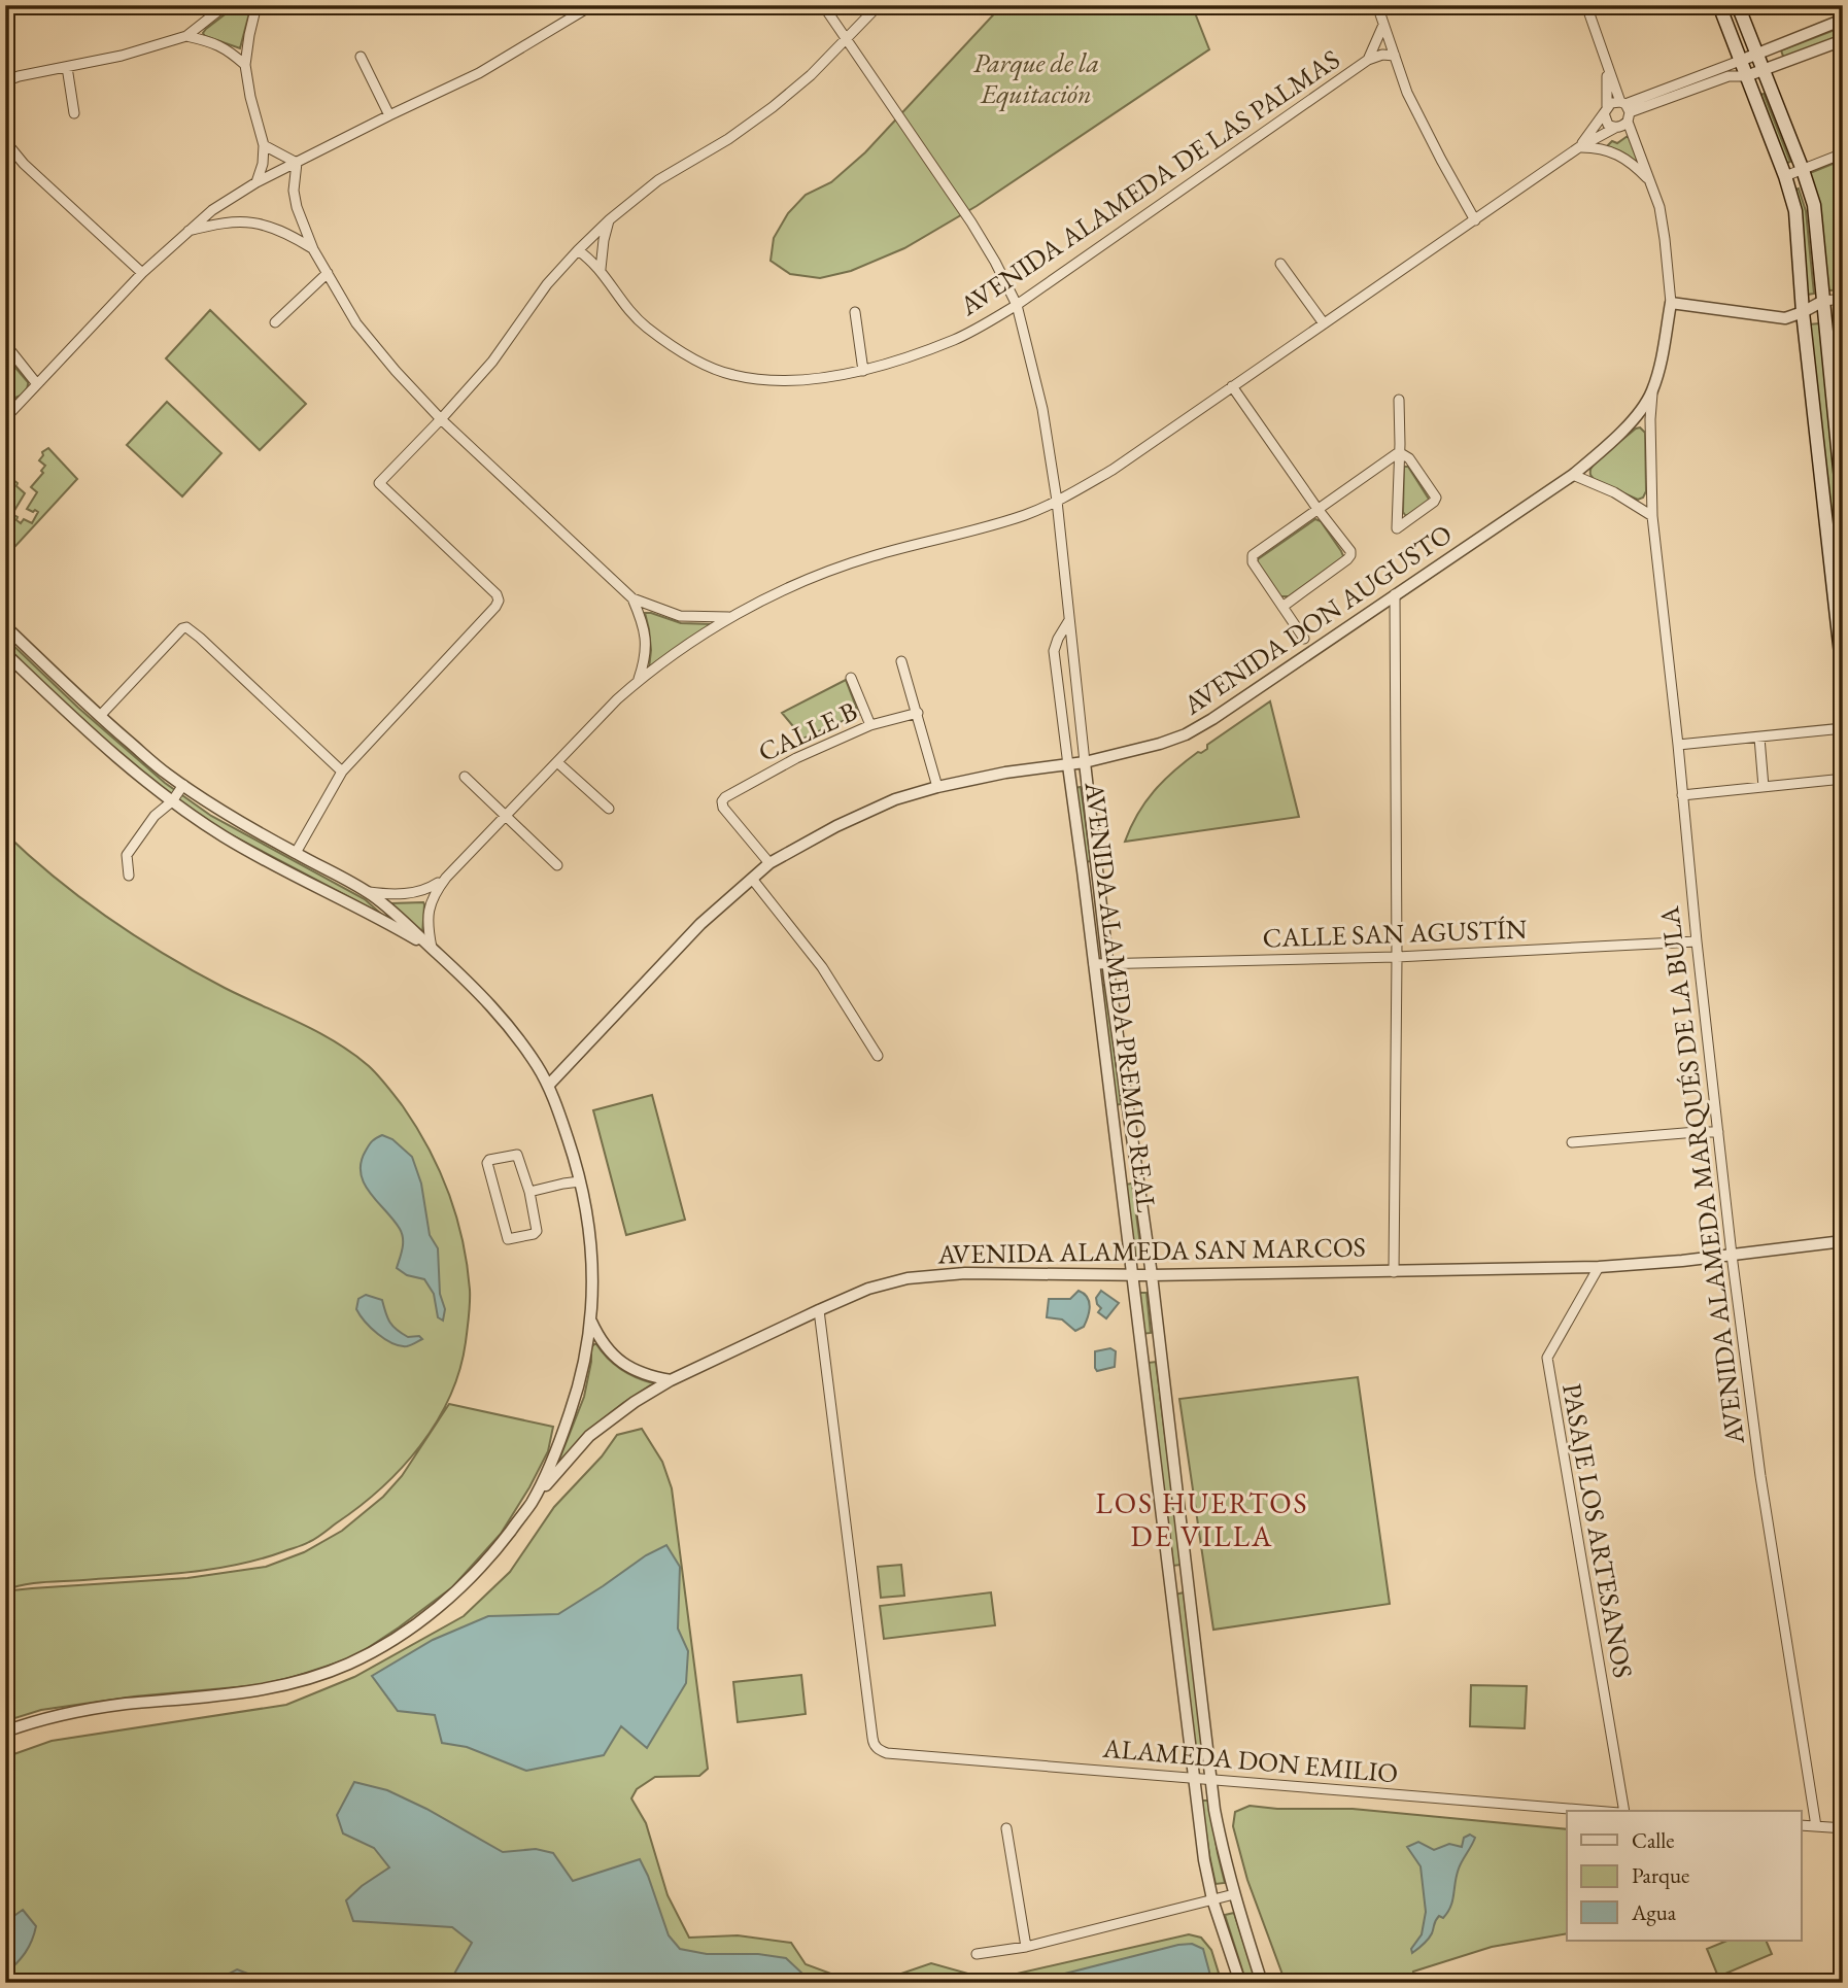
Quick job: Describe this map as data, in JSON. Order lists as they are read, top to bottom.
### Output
{
  "streets": {
    "street": [
      "AVENIDA ALAMEDA DE LAS PALMAS",
      "AVENIDA DON AUGUSTO",
      "CALLE B",
      "CALLE SAN AGUSTÍN",
      "AVENIDA ALAMEDA PREMIO REAL",
      "AVENIDA ALAMEDA MARQUÉS DE LA BULA",
      "AVENIDA ALAMEDA SAN MARCOS",
      "PASAJE LOS ARTESANOS",
      "ALAMEDA DON EMILIO"
    ]
  },
  "crossings": [
    ["AVENIDA ALAMEDA DE LAS PALMAS", "AVENIDA ALAMEDA PREMIO REAL"],
    ["AVENIDA DON AUGUSTO", "CALLE B"],
    ["AVENIDA DON AUGUSTO", "AVENIDA ALAMEDA PREMIO REAL"],
    ["AVENIDA DON AUGUSTO", "AVENIDA ALAMEDA MARQUÉS DE LA BULA"],
    ["CALLE SAN AGUSTÍN", "AVENIDA ALAMEDA PREMIO REAL"],
    ["CALLE SAN AGUSTÍN", "AVENIDA ALAMEDA MARQUÉS DE LA BULA"],
    ["AVENIDA ALAMEDA PREMIO REAL", "AVENIDA ALAMEDA SAN MARCOS"],
    ["AVENIDA ALAMEDA PREMIO REAL", "ALAMEDA DON EMILIO"],
    ["AVENIDA ALAMEDA MARQUÉS DE LA BULA", "AVENIDA ALAMEDA SAN MARCOS"],
    ["AVENIDA ALAMEDA SAN MARCOS", "PASAJE LOS ARTESANOS"],
    ["AVENIDA ALAMEDA SAN MARCOS", "ALAMEDA DON EMILIO"]
  ],
  "districts": ["LOS HUERTOS DE VILLA"],
  "parks": ["Parque de la Equitación"],
  "legend": ["Calle", "Parque", "Agua"]
}
